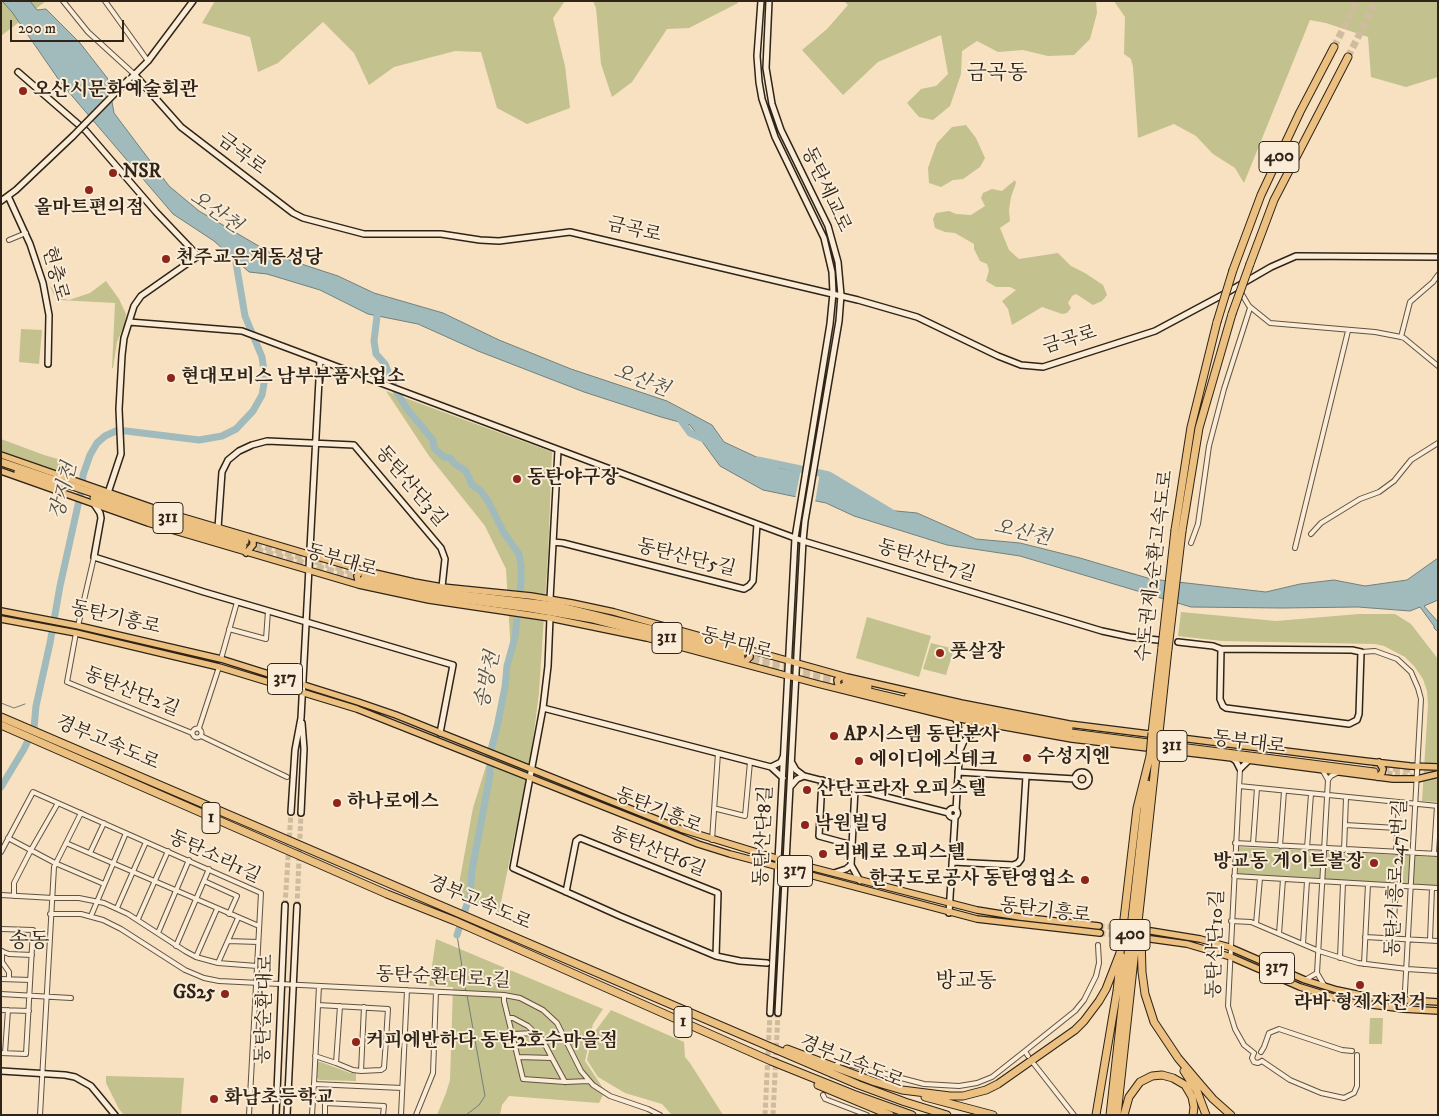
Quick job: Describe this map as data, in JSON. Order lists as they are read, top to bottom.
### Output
{
  "streets": {
    "highway": [
      "400",
      "311",
      "동부대로",
      "수도권제2순환고속도로",
      "경부고속도로",
      "1"
    ],
    "main road": ["동탄기흥로", "317"],
    "street": [
      "금곡로",
      "동탄세교로",
      "현충로",
      "동탄산단3길",
      "동탄산단5길",
      "동탄산단7길",
      "동탄산단2길",
      "동탄산단8길",
      "동탄산단6길",
      "동탄소라1길",
      "동탄기흥로247번길",
      "동탄산단10길",
      "동탄순환대로1길",
      "동탄순환대로"
    ]
  },
  "crossings": [
    ["금곡로", "동탄세교로"],
    ["동탄세교로", "동탄산단7길"],
    ["동탄산단3길", "동부대로"],
    ["동부대로", "동탄산단8길"],
    ["동부대로", "동탄기흥로247번길"],
    ["동탄기흥로", "동탄산단2길"],
    ["동탄기흥로", "동탄산단8길"],
    ["317", "동탄기흥로247번길"],
    ["317", "동탄산단10길"],
    ["동탄소라1길", "동탄순환대로1길"],
    ["동탄순환대로1길", "동탄순환대로"]
  ],
  "districts": ["금곡동", "송동", "방교동"],
  "water": ["오산천", "장지천", "송방천"],
  "places": [
    "오산시문화예술회관",
    "NSR",
    "올마트편의점",
    "천주교은계동성당",
    "현대모비스 남부부품사업소",
    "동탄야구장",
    "풋살장",
    "AP시스템 동탄본사",
    "수성지엔",
    "에이디에스테크",
    "산단프라자 오피스텔",
    "하나로에스",
    "낙원빌딩",
    "리베로 오피스텔",
    "방교동 게이트볼장",
    "한국도로공사 동탄영업소",
    "라바 형제자전거",
    "GS25",
    "커피에반하다 동탄2호수마을점",
    "화남초등학교"
  ],
  "scale_bar": "200 m"
}
